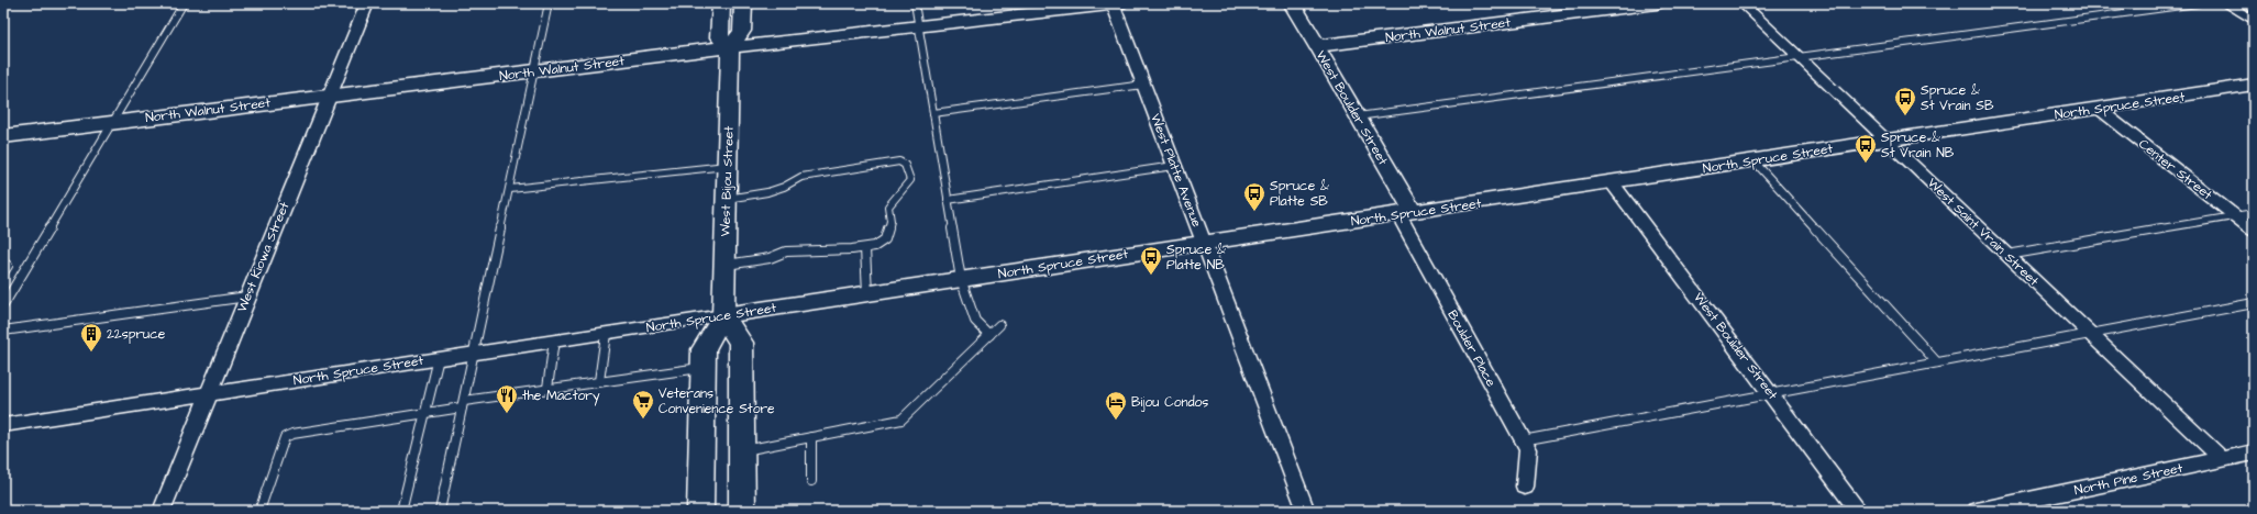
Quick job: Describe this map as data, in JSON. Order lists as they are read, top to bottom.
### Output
{
  "streets": {
    "main road": ["North Walnut Street", "West Boulder Street", "West Bijou Street"],
    "street": [
      "North Spruce Street",
      "Center Street",
      "West Platte Avenue",
      "West Saint Vrain Street",
      "West Kiowa Street",
      "Boulder Place",
      "North Pine Street"
    ]
  },
  "crossings": [
    ["North Walnut Street", "West Boulder Street"],
    ["North Walnut Street", "West Platte Avenue"],
    ["North Walnut Street", "West Bijou Street"],
    ["North Walnut Street", "West Kiowa Street"],
    ["North Spruce Street", "West Boulder Street"],
    ["North Spruce Street", "Center Street"],
    ["North Spruce Street", "West Platte Avenue"],
    ["North Spruce Street", "West Bijou Street"],
    ["North Spruce Street", "West Saint Vrain Street"],
    ["North Spruce Street", "West Kiowa Street"],
    ["North Spruce Street", "Boulder Place"],
    ["West Boulder Street", "Boulder Place"],
    ["West Saint Vrain Street", "North Pine Street"]
  ],
  "places": {
    "bus stop": [
      "Spruce & St Vrain SB",
      "Spruce & St Vrain NB",
      "Spruce & Platte SB",
      "Spruce & Platte NB"
    ],
    "building": ["22spruce"],
    "restaurant": ["the Mactory"],
    "supermarket": ["Veterans Convenience Store"],
    "hotel": ["Bijou Condos"]
  }
}
